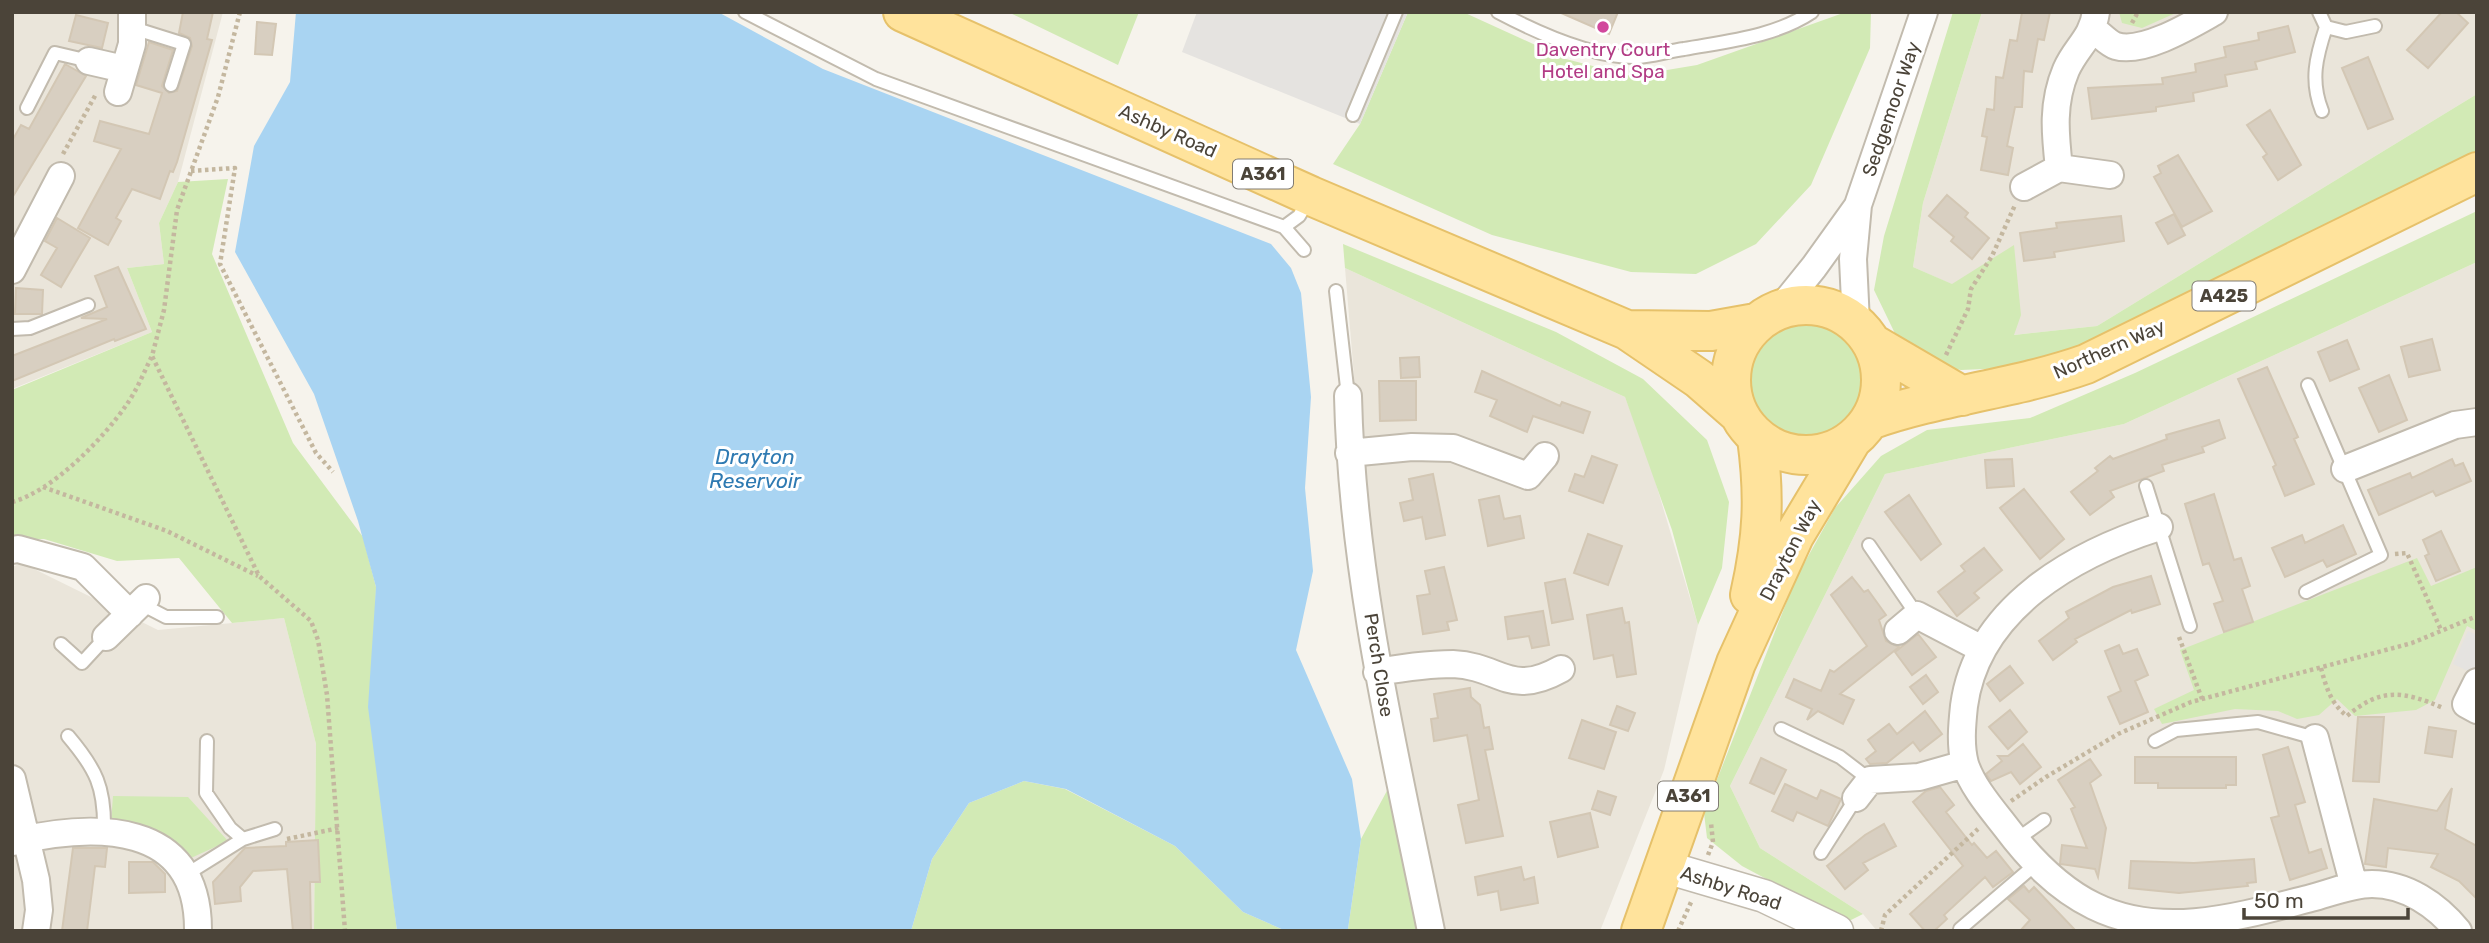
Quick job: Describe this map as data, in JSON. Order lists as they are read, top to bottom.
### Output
{
  "streets": {
    "main road": [
      "Ashby Road",
      "A361",
      "A425",
      "Northern Way",
      "Drayton Way"
    ],
    "street": ["Sedgemoor Way", "Perch Close"]
  },
  "crossings": [
    ["Sedgemoor Way", "Ashby Road"],
    ["Sedgemoor Way", "A361"],
    ["Sedgemoor Way", "Northern Way"],
    ["Sedgemoor Way", "Drayton Way"],
    ["Ashby Road", "A361"],
    ["Ashby Road", "Northern Way"],
    ["Ashby Road", "Drayton Way"],
    ["A361", "Northern Way"],
    ["A361", "Drayton Way"],
    ["Northern Way", "Drayton Way"]
  ],
  "water": ["Drayton Reservoir"],
  "places": ["Daventry Court Hotel and Spa"],
  "scale_bar": "50 m"
}
